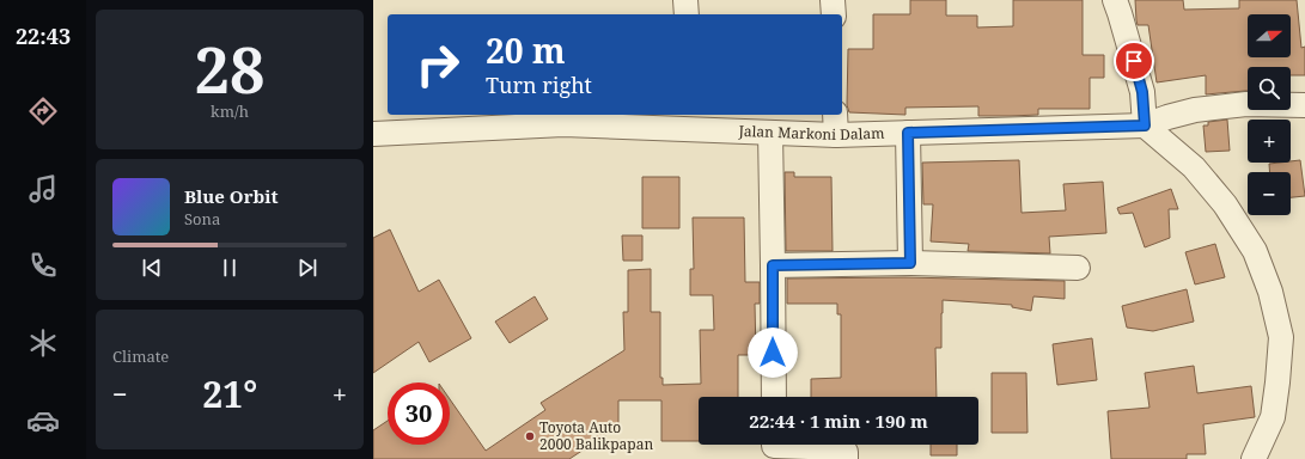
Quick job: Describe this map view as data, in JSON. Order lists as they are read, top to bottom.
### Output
{
  "streets": {
    "street": ["Jalan Markoni Dalam"]
  },
  "places": ["Toyota Auto 2000 Balikpapan"],
  "north": "right",
  "page": {
    "tabs": "22:43",
    "tile": [
      ["28", "km/h"],
      "Climate"
    ],
    "map_buttons": ["+", "−"],
    "turn": ["20 m", "Turn right"],
    "song": ["Blue Orbit", "Sona"],
    "heat": ["−", "21°", "+"],
    "limit": "30",
    "trip": "22:44 · 1 min · 190 m"
  }
}
